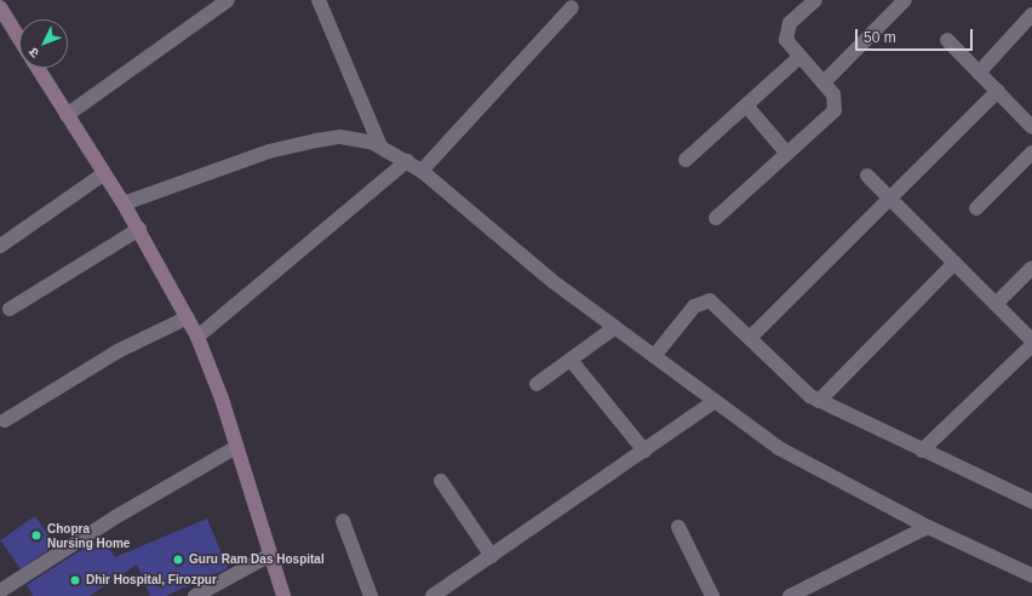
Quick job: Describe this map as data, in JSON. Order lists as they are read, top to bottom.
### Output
{
  "places": ["Chopra Nursing Home", "Guru Ram Das Hospital", "Dhir Hospital, Firozpur"],
  "scale_bar": "50 m",
  "north": "bottom left"
}
